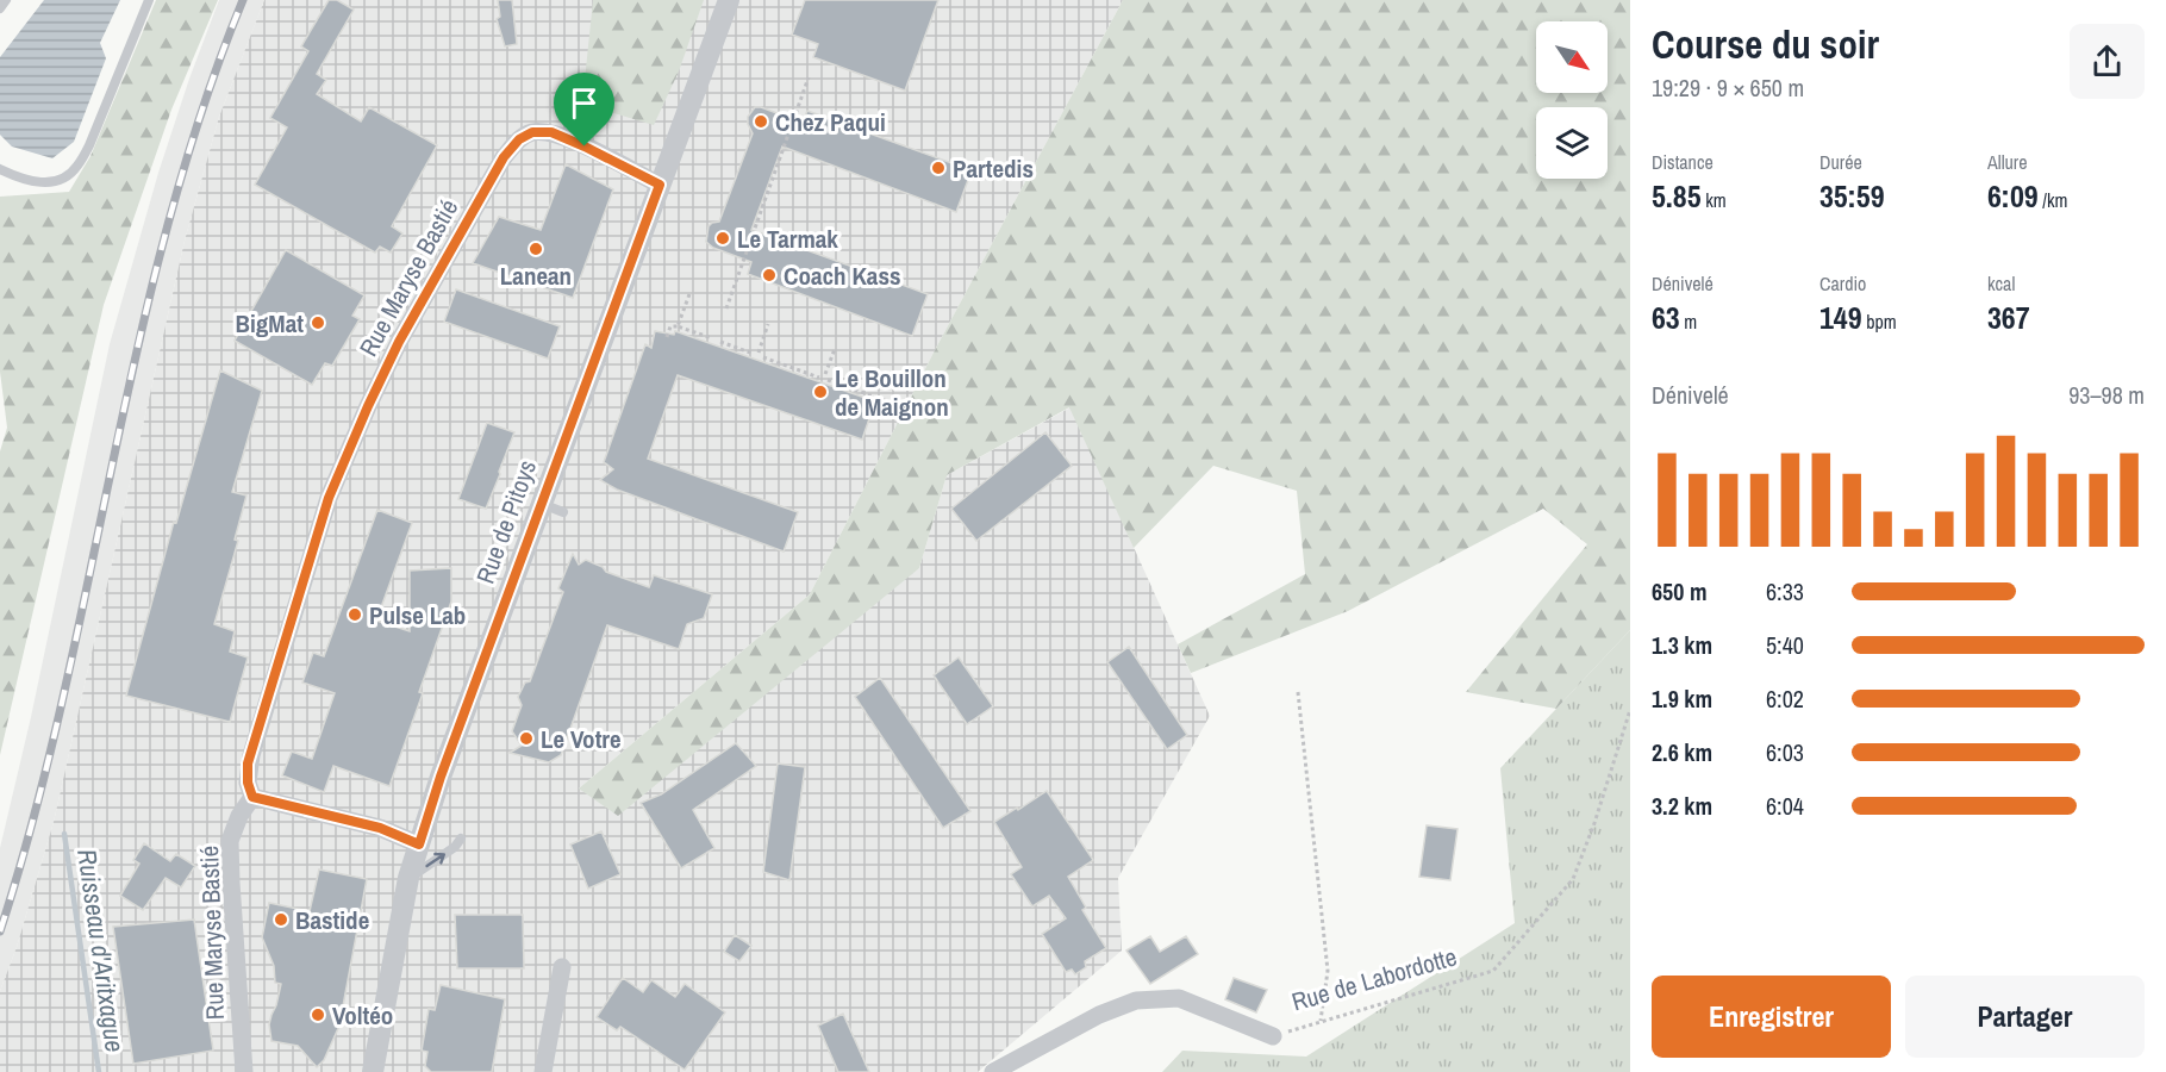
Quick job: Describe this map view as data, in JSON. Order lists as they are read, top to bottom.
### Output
{
  "streets": {
    "street": ["Rue Maryse Bastié", "Rue de Pitoys", "Rue de Labordotte"]
  },
  "crossings": [
    ["Rue Maryse Bastié", "Rue de Pitoys"]
  ],
  "water": ["Ruisseau d'Aritxague"],
  "places": [
    "Chez Paqui",
    "Partedis",
    "Le Tarmak",
    "Lanean",
    "Coach Kass",
    "BigMat",
    "Le Bouillon de Maignon",
    "Pulse Lab",
    "Le Votre",
    "Bastide",
    "Voltéo"
  ],
  "north": "bottom right",
  "page": {
    "heading": ["Course du soir", "19:29 · 9 × 650 m"],
    "stats": [
      ["Distance", "5.85 km"],
      ["Durée", "35:59"],
      ["Allure", "6:09 /km"],
      ["Dénivelé", "63 m"],
      ["Cardio", "149 bpm"],
      ["kcal", "367"]
    ],
    "chart": ["Dénivelé", "93–98 m"],
    "list": [
      {
        "name": "650 m",
        "note": "6:33"
      },
      {
        "name": "1.3 km",
        "note": "5:40"
      },
      {
        "name": "1.9 km",
        "note": "6:02"
      },
      {
        "name": "2.6 km",
        "note": "6:03"
      },
      {
        "name": "3.2 km",
        "note": "6:04"
      }
    ],
    "buttons": ["Enregistrer", "Partager"]
  }
}
